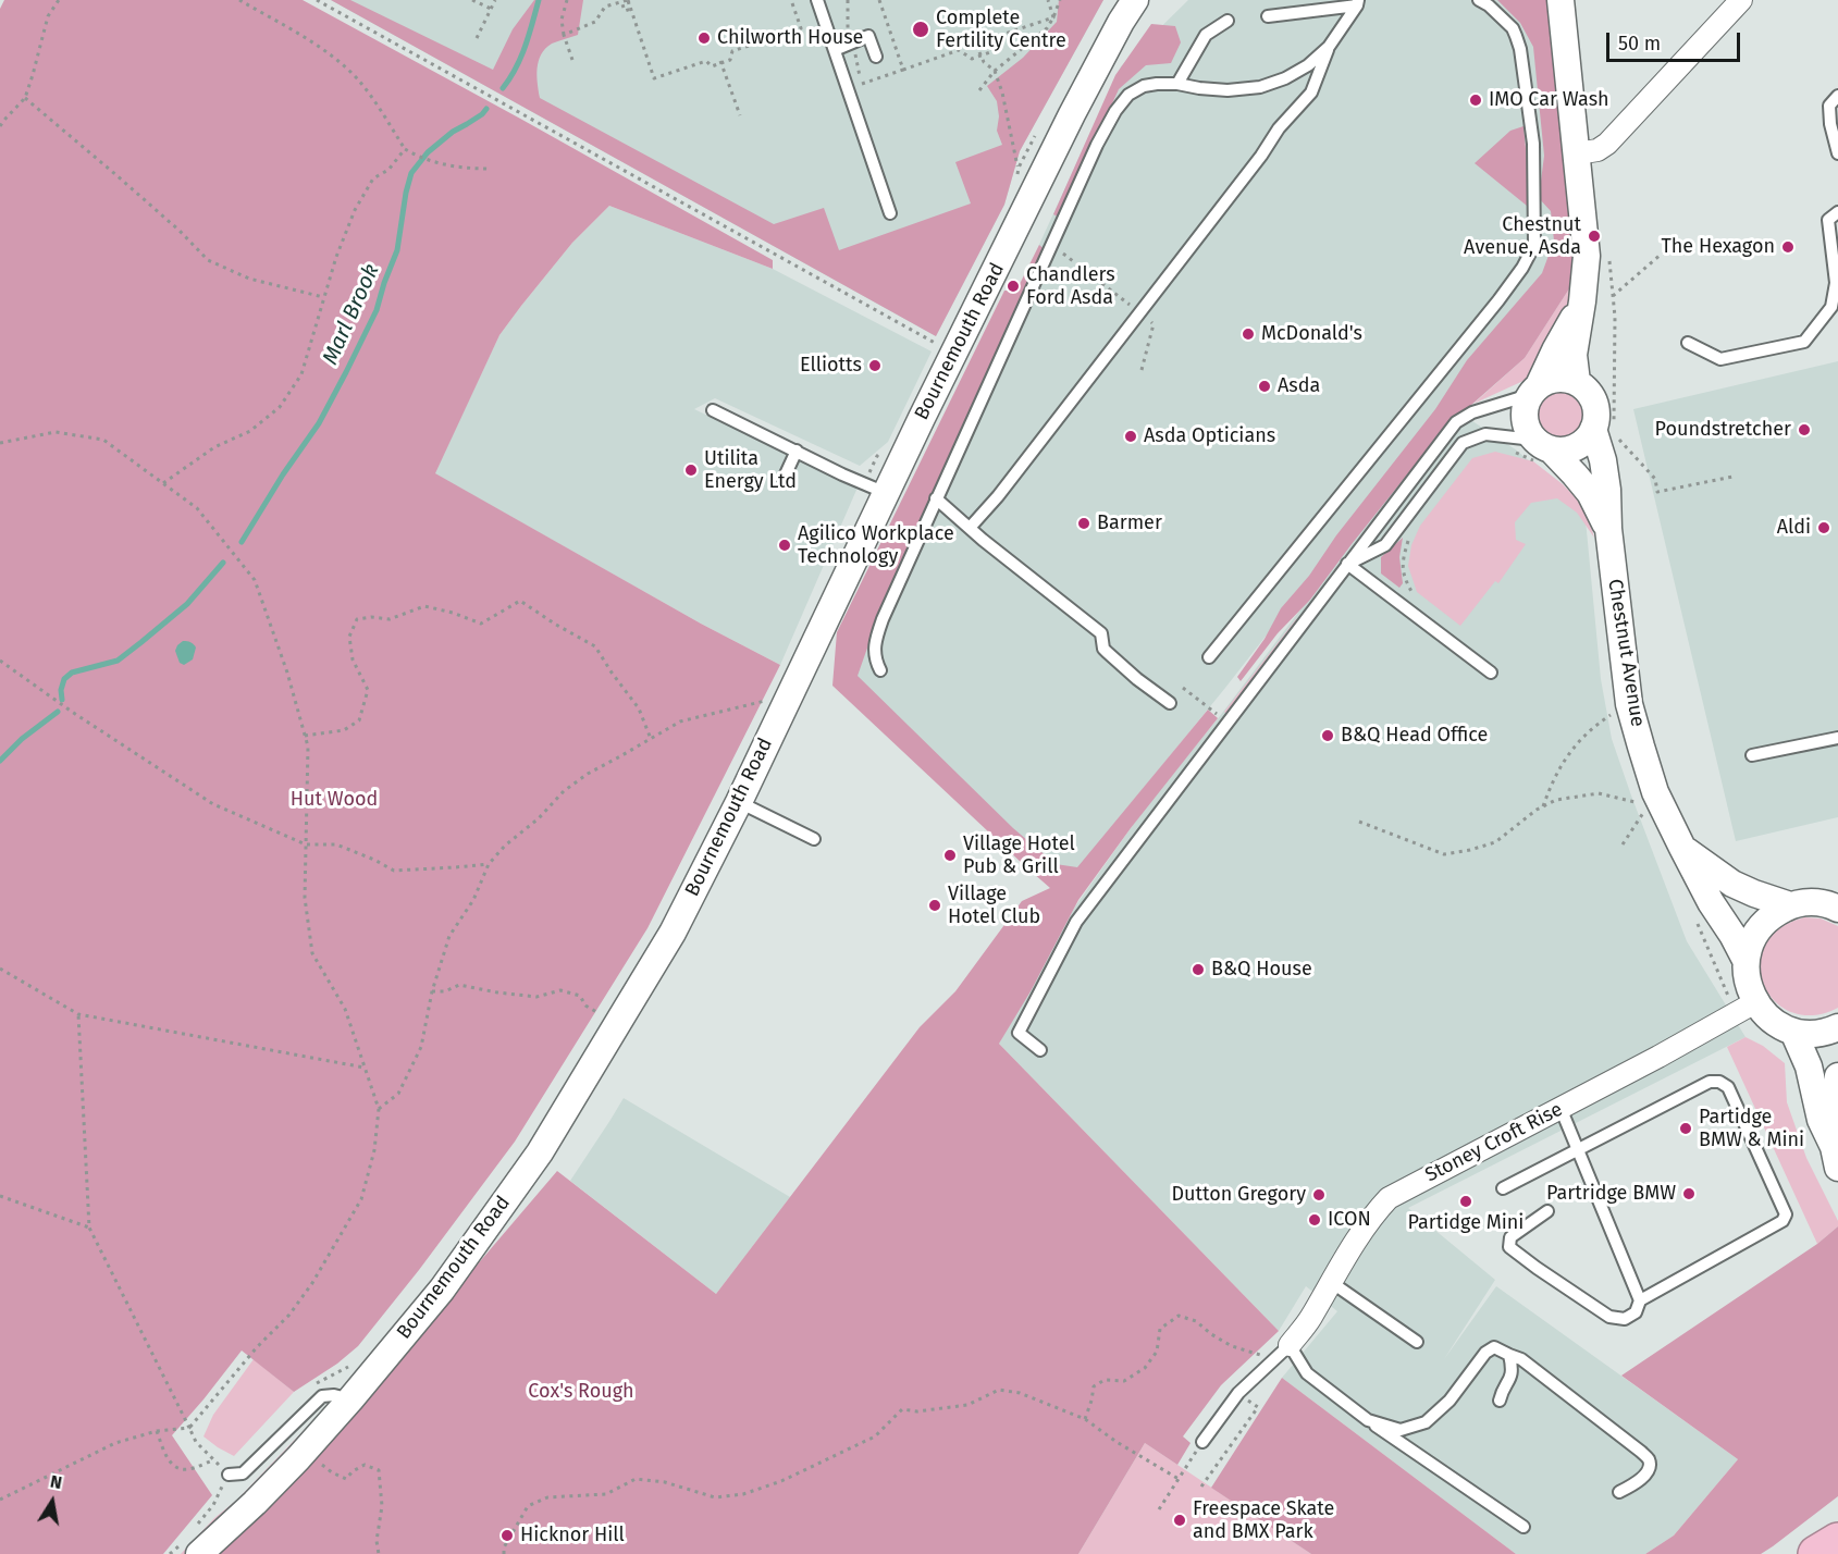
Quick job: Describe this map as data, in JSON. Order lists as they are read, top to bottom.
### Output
{
  "streets": {
    "street": ["Bournemouth Road", "Chestnut Avenue", "Stoney Croft Rise"]
  },
  "crossings": [
    ["Chestnut Avenue", "Stoney Croft Rise"]
  ],
  "water": ["Marl Brook"],
  "parks": ["Hut Wood", "Cox's Rough"],
  "places": [
    "Complete Fertility Centre",
    "Chilworth House",
    "IMO Car Wash",
    "Chestnut Avenue, Asda",
    "The Hexagon",
    "Chandlers Ford Asda",
    "McDonald's",
    "Elliotts",
    "Asda",
    "Poundstretcher",
    "Asda Opticians",
    "Utilita Energy Ltd",
    "Barmer",
    "Aldi",
    "Agilico Workplace Technology",
    "B&Q Head Office",
    "Village Hotel Pub & Grill",
    "Village Hotel Club",
    "B&Q House",
    "Partidge BMW & Mini",
    "Partridge BMW",
    "Dutton Gregory",
    "Partidge Mini",
    "ICON",
    "Freespace Skate and BMX Park",
    "Hicknor Hill"
  ],
  "scale_bar": "50 m",
  "north": "top"
}
